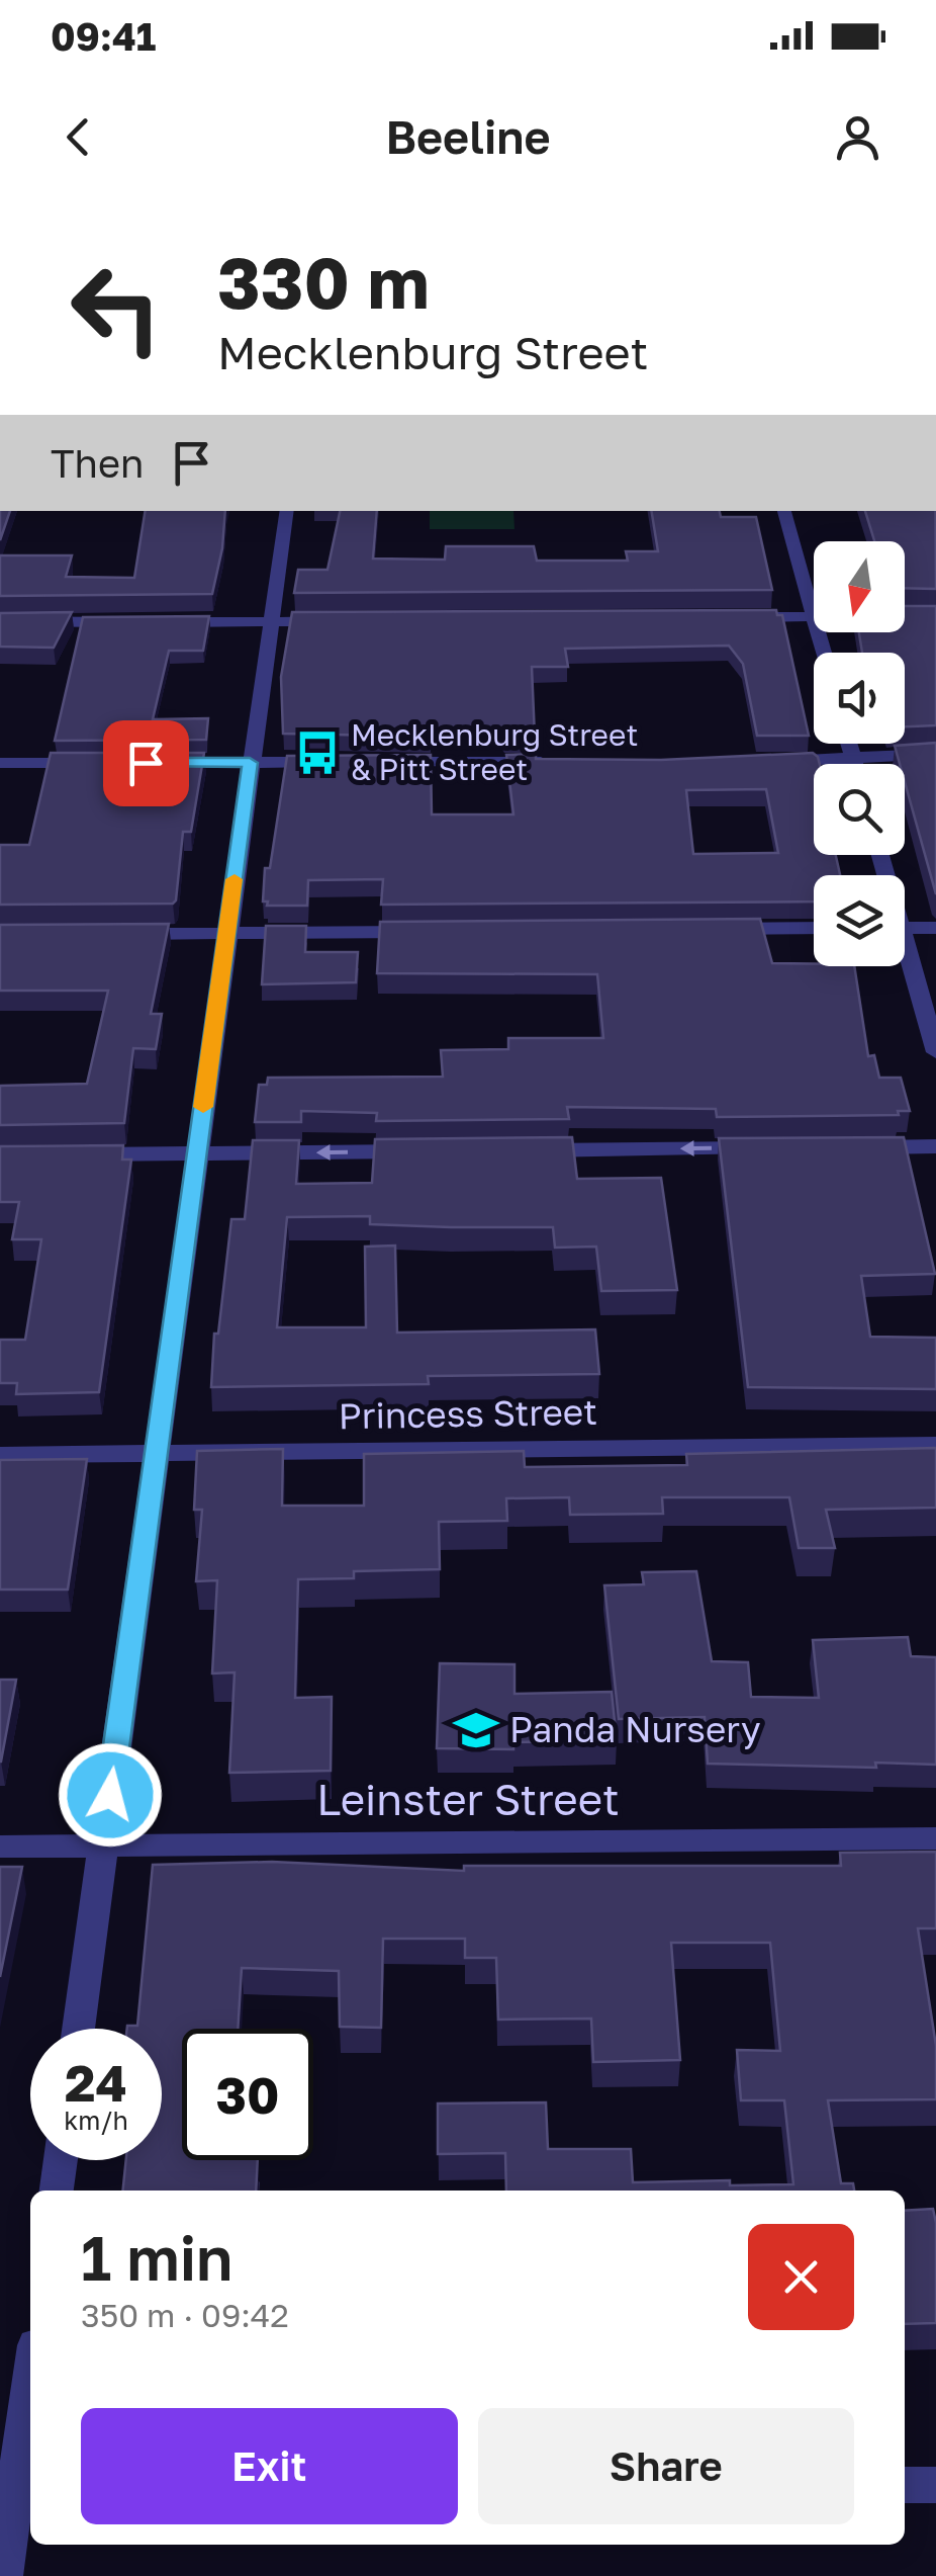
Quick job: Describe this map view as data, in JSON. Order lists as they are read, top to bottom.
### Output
{
  "streets": {
    "street": ["Princess Street", "Leinster Street"]
  },
  "places": {
    "bus stop": ["Mecklenburg Street & Pitt Street"],
    "school or university": ["Panda Nursery"]
  },
  "north": "bottom",
  "page": {
    "status": "09:41",
    "header": "Beeline",
    "turn": ["330 m", "Mecklenburg Street"],
    "then": "Then",
    "speed": "24 km/h",
    "limit": "30",
    "heading": ["1 min", "350 m · 09:42"],
    "buttons": ["Exit", "Share"]
  }
}
